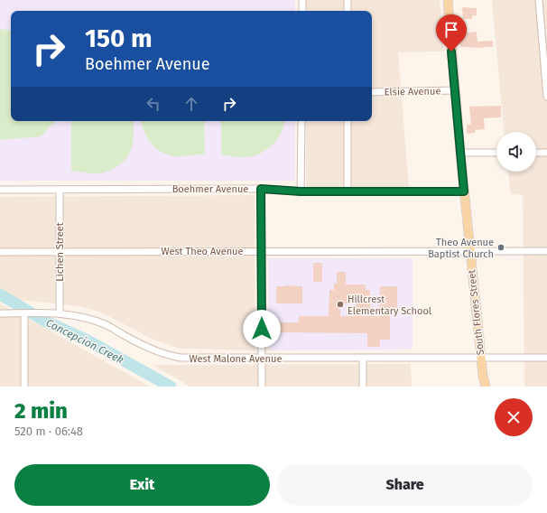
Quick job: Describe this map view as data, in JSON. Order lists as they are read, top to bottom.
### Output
{
  "streets": {
    "main road": ["South Flores Street"],
    "street": [
      "Elsie Avenue",
      "Boehmer Avenue",
      "West Theo Avenue",
      "Lichen Street",
      "West Malone Avenue"
    ]
  },
  "crossings": [
    ["Elsie Avenue", "South Flores Street"],
    ["Boehmer Avenue", "Lichen Street"],
    ["Boehmer Avenue", "South Flores Street"],
    ["West Theo Avenue", "Lichen Street"],
    ["West Theo Avenue", "South Flores Street"],
    ["Lichen Street", "West Malone Avenue"],
    ["South Flores Street", "West Malone Avenue"]
  ],
  "water": ["Concepcion Creek"],
  "places": ["Theo Avenue Baptist Church", "Hillcrest Elementary School"],
  "page": {
    "turn": ["150 m", "Boehmer Avenue"],
    "heading": ["2 min", "520 m · 06:48"],
    "buttons": ["Exit", "Share"]
  }
}
